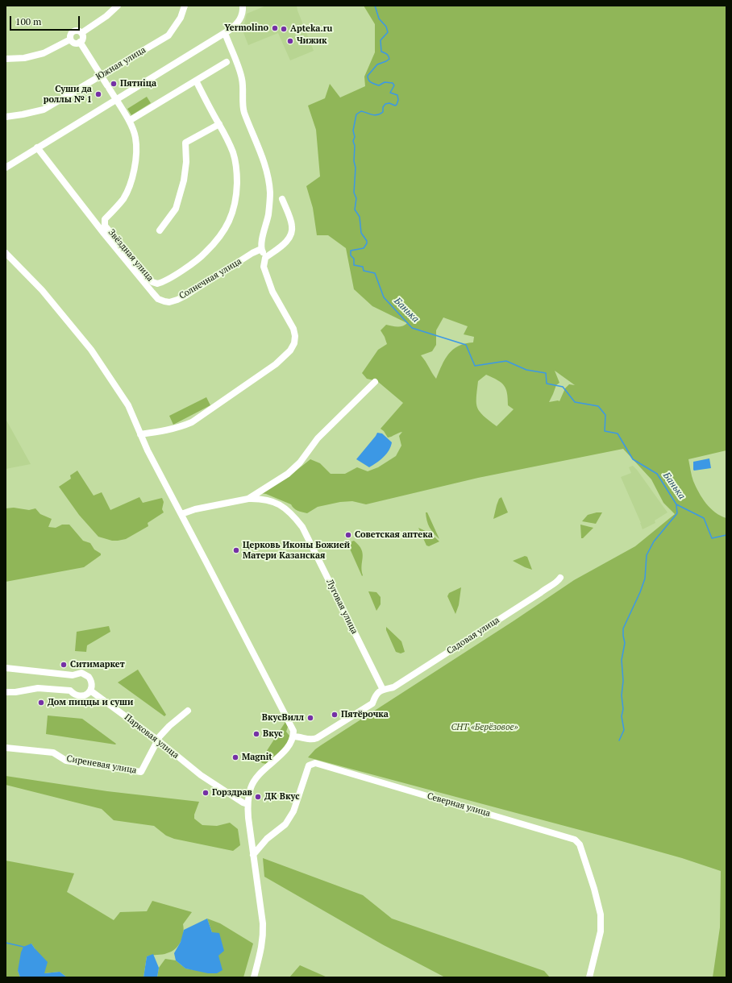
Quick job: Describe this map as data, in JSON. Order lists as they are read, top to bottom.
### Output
{
  "streets": {
    "street": [
      "Южная улица",
      "Звёздная улица",
      "Солнечная улица",
      "Луговая улица",
      "Садовая улица",
      "Парковая улица",
      "Сиреневая улица",
      "Северная улица"
    ]
  },
  "crossings": [
    ["Луговая улица", "Садовая улица"],
    ["Парковая улица", "Сиреневая улица"]
  ],
  "water": ["Банька"],
  "parks": ["СНТ «Берёзовое»"],
  "places": [
    "Yermolino",
    "Apteka.ru",
    "Чижик",
    "Пятнiца",
    "Суши да роллы № 1",
    "Советская аптека",
    "Церковь Иконы Божией Матери Казанская",
    "Ситимаркет",
    "Дом пиццы и суши",
    "Пятёрочка",
    "ВкусВилл",
    "Вкус",
    "Magnit",
    "Горздрав",
    "ДК Вкус"
  ],
  "scale_bar": "100 m"
}
